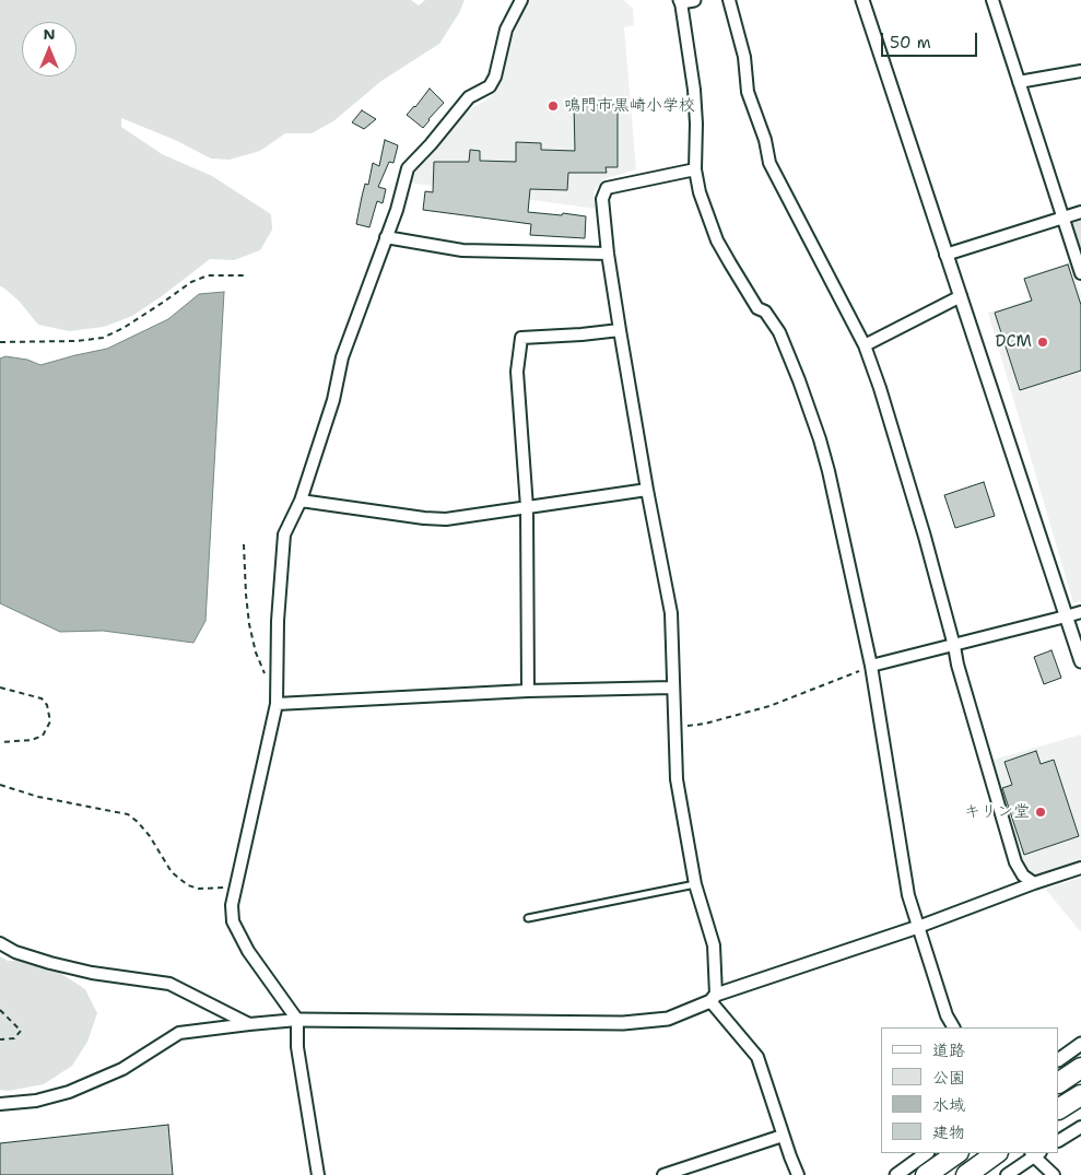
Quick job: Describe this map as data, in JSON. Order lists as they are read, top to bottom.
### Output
{
  "places": ["鳴門市黒崎小学校", "DCM", "キリン堂"],
  "legend": [
    "道路",
    "公園",
    "水域",
    "建物"
  ],
  "scale_bar": "50 m",
  "north": "top"
}
